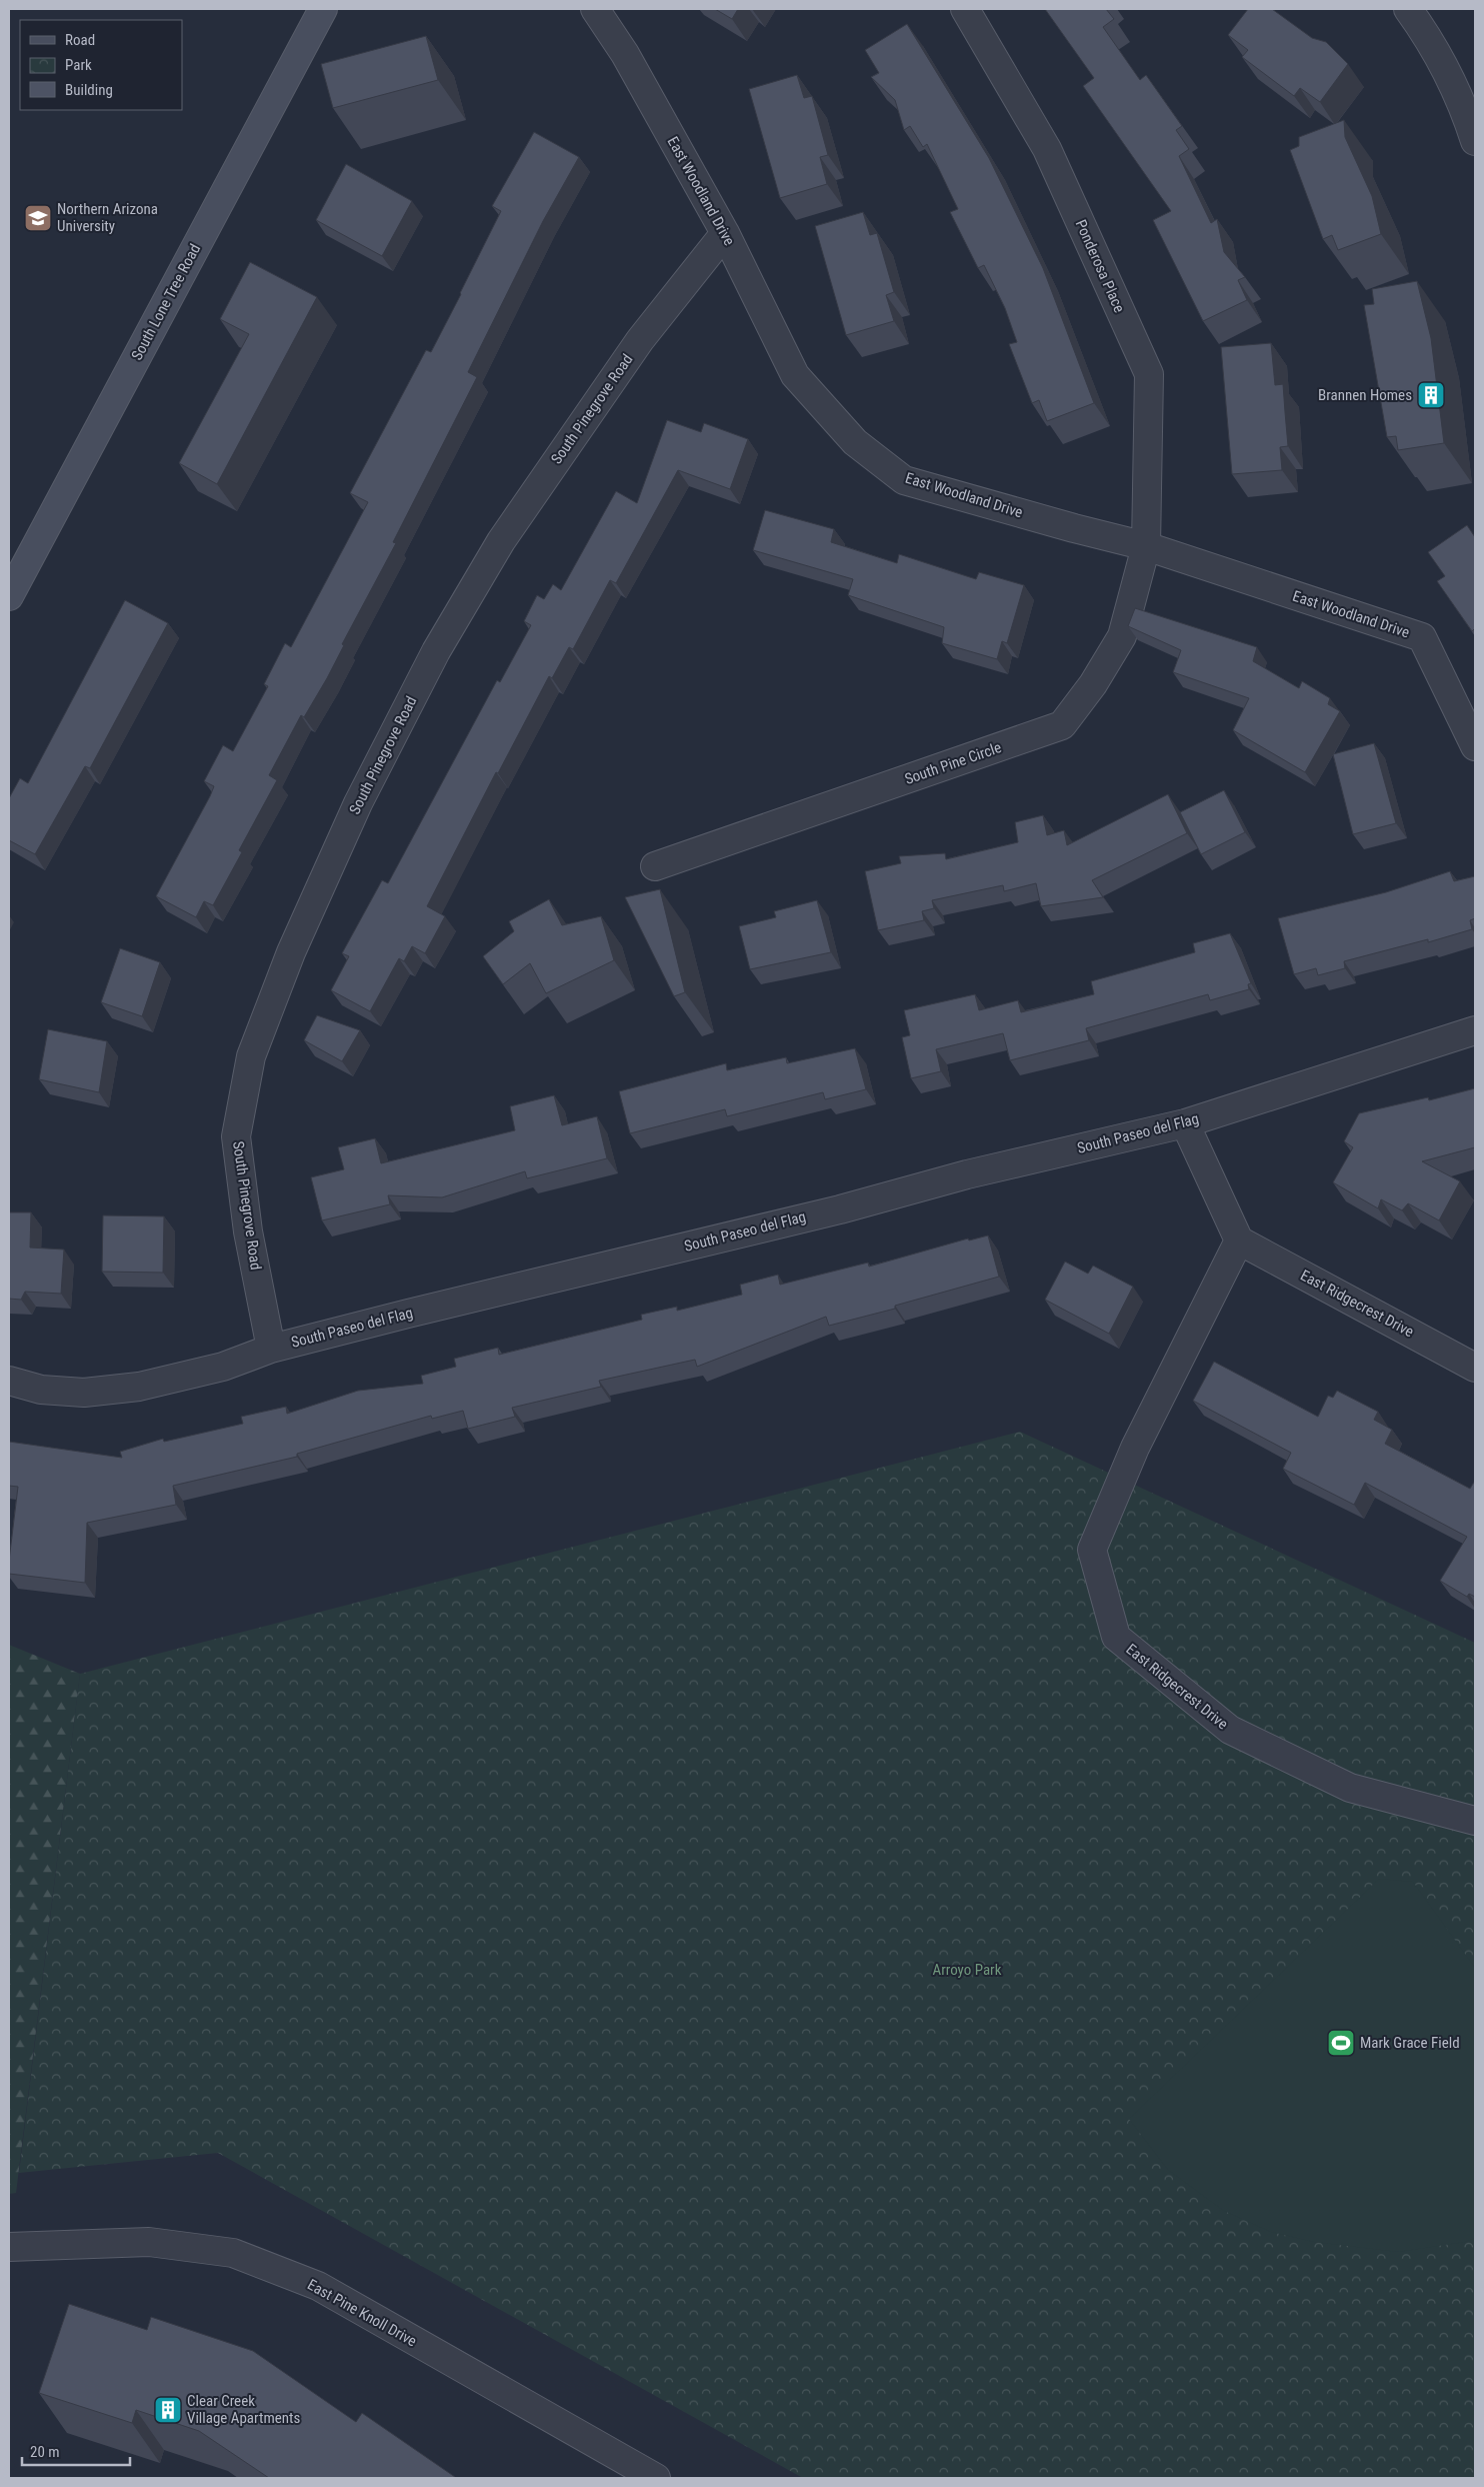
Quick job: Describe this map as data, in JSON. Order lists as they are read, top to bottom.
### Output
{
  "streets": {
    "main road": ["South Lone Tree Road"],
    "street": [
      "East Woodland Drive",
      "Ponderosa Place",
      "South Pinegrove Road",
      "South Pine Circle",
      "South Paseo del Flag",
      "East Ridgecrest Drive",
      "East Pine Knoll Drive"
    ]
  },
  "crossings": [
    ["East Woodland Drive", "Ponderosa Place"],
    ["East Woodland Drive", "South Pinegrove Road"],
    ["East Woodland Drive", "South Pine Circle"],
    ["Ponderosa Place", "South Pine Circle"],
    ["South Pinegrove Road", "South Paseo del Flag"]
  ],
  "parks": ["Arroyo Park"],
  "places": {
    "school or university": ["Northern Arizona University"],
    "building": ["Brannen Homes", "Clear Creek Village Apartments"],
    "sports": ["Mark Grace Field"]
  },
  "legend": ["Road", "Park", "Building"],
  "scale_bar": "20 m"
}
